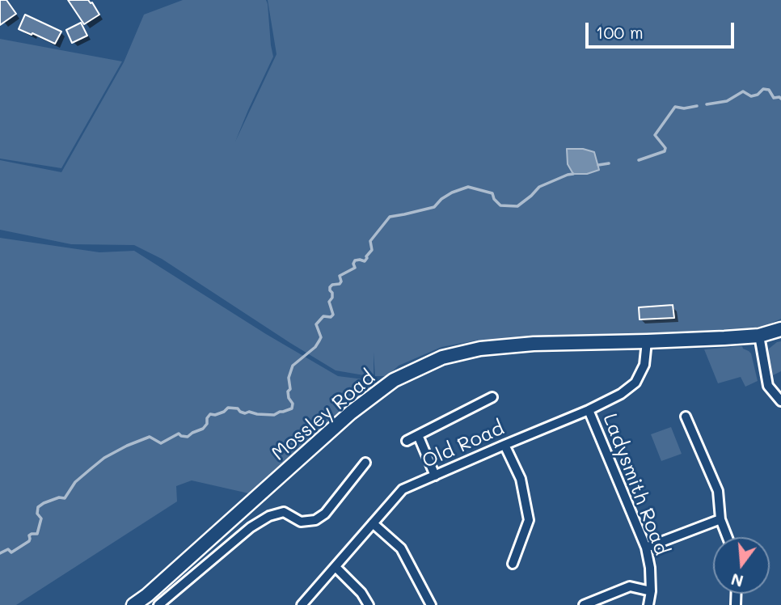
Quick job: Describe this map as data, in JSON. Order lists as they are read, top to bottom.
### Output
{
  "streets": {
    "main road": ["Mossley Road"],
    "street": ["Old Road", "Ladysmith Road"]
  },
  "crossings": [
    ["Mossley Road", "Old Road"],
    ["Old Road", "Ladysmith Road"]
  ],
  "scale_bar": "100 m",
  "north": "bottom"
}
